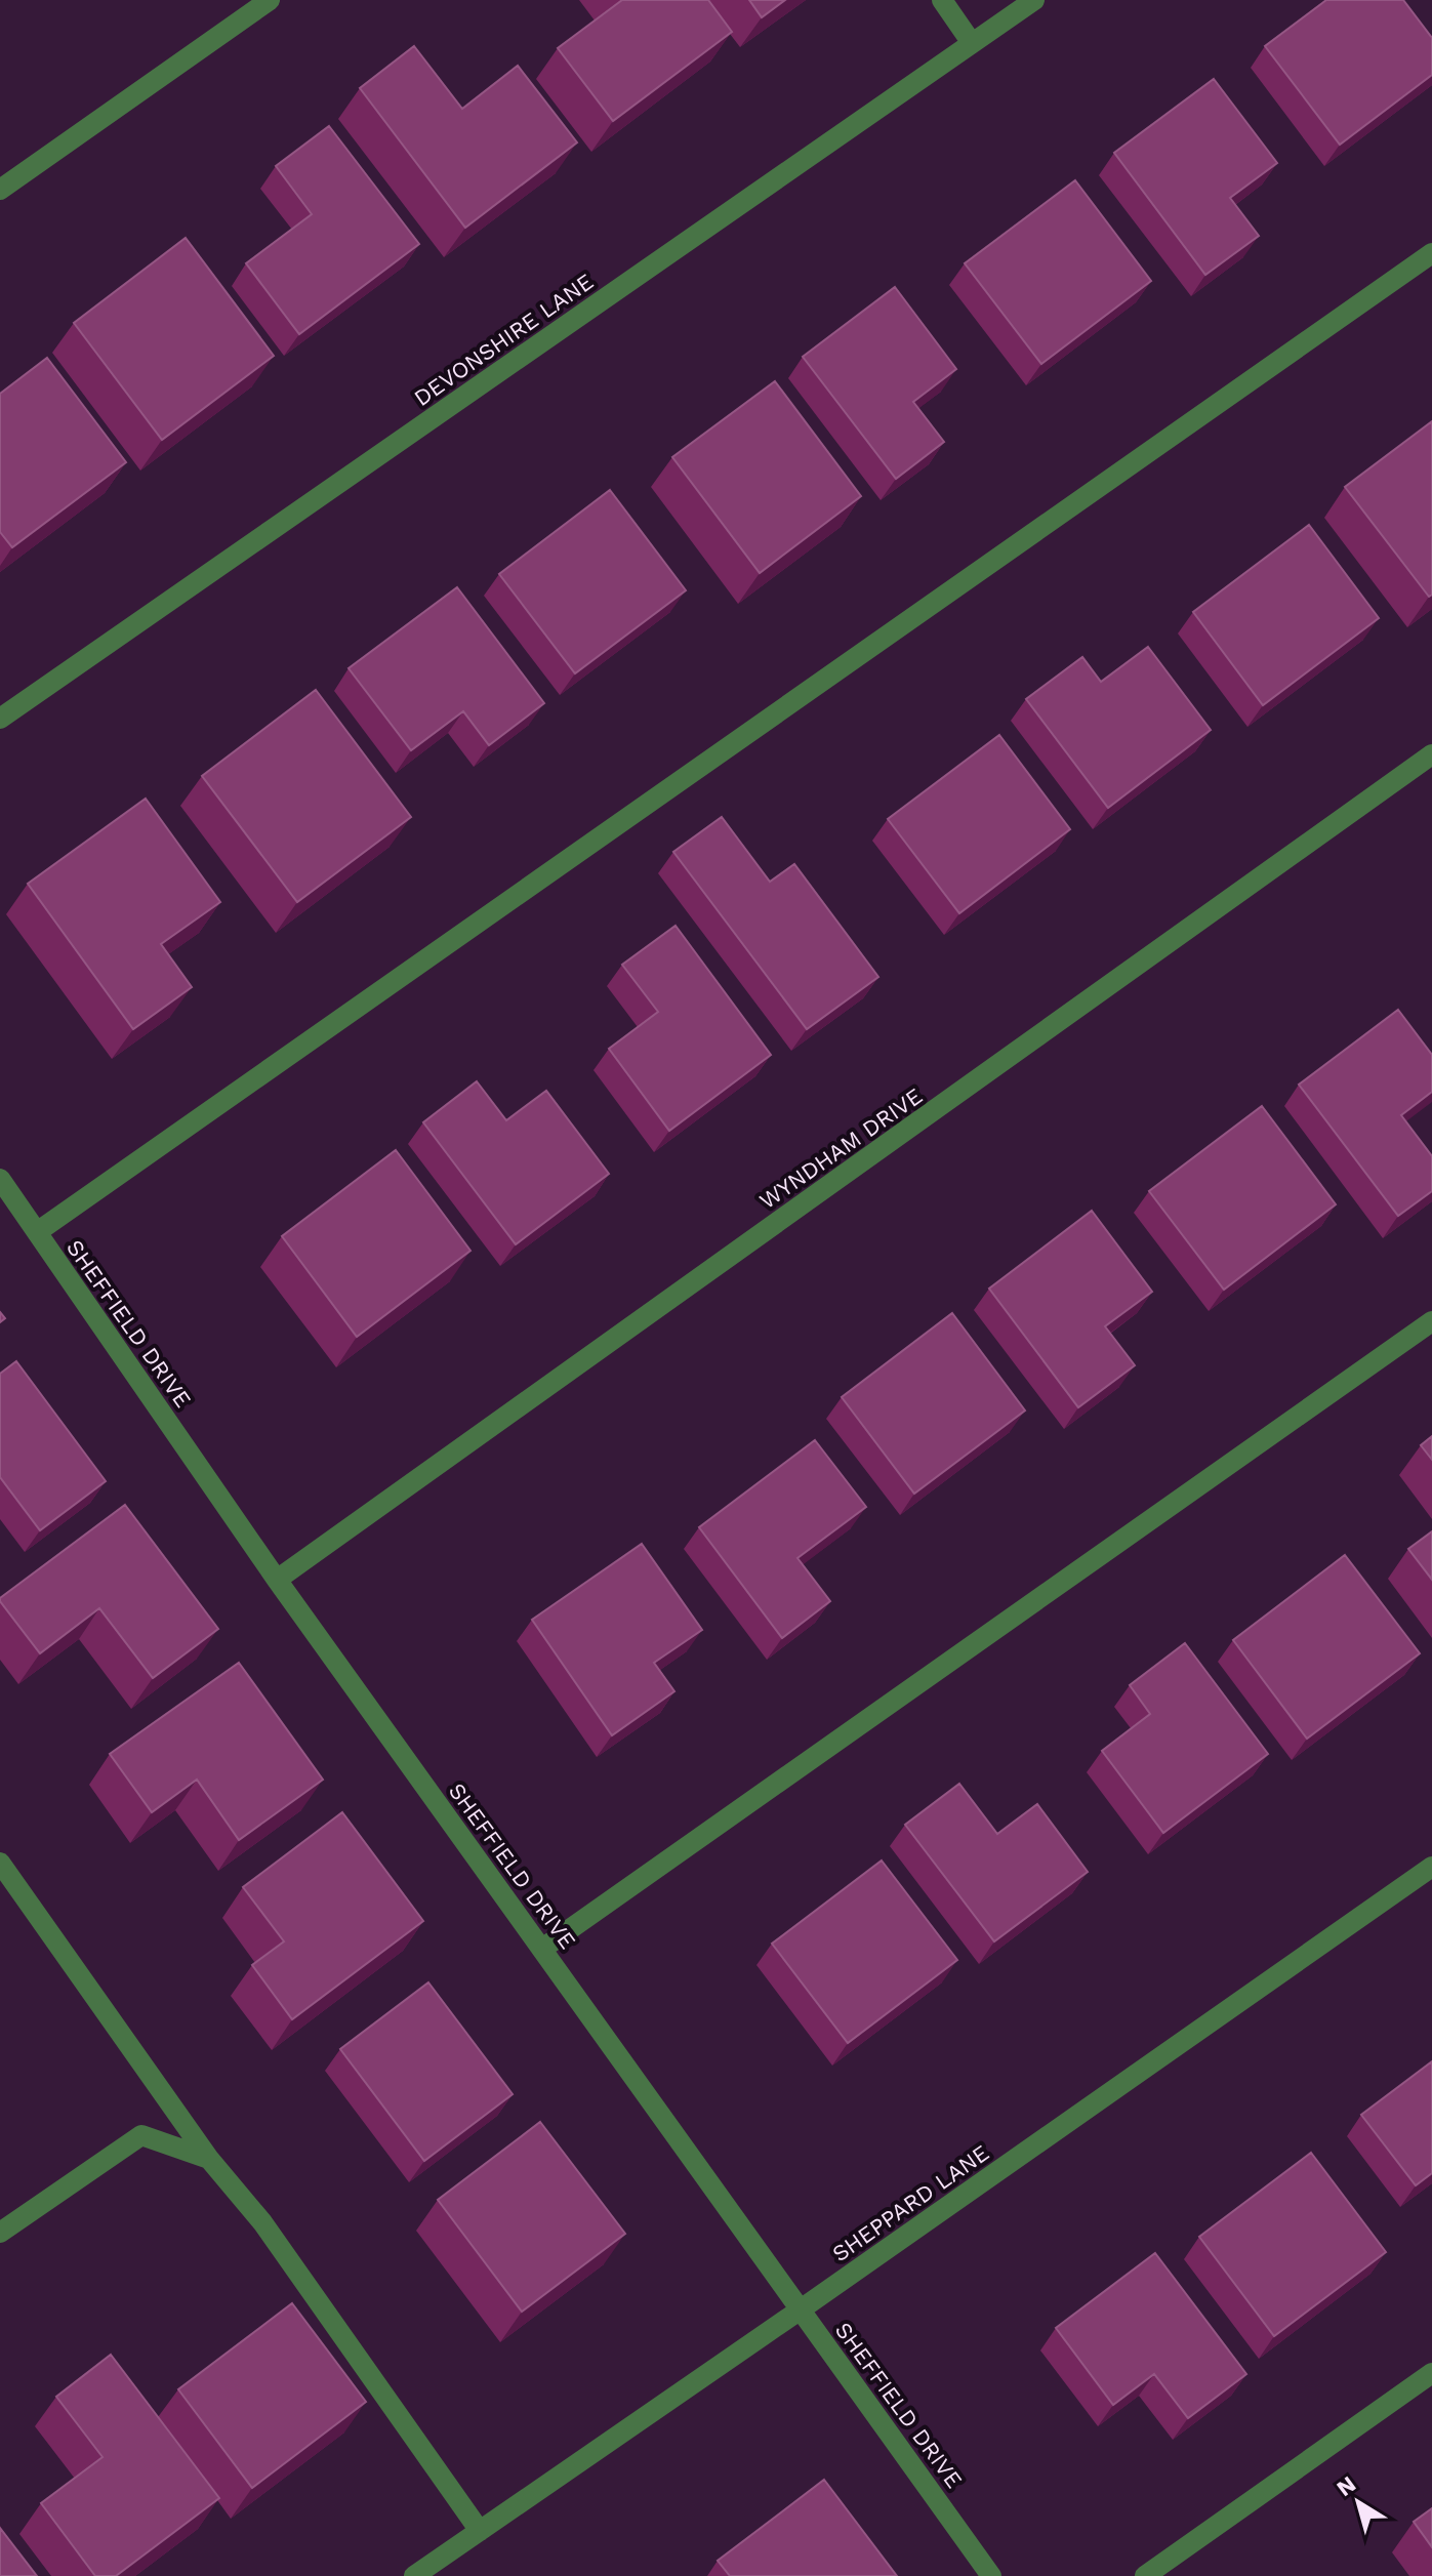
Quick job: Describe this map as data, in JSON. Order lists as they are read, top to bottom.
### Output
{
  "streets": {
    "street": [
      "DEVONSHIRE LANE",
      "WYNDHAM DRIVE",
      "SHEFFIELD DRIVE",
      "SHEPPARD LANE"
    ]
  },
  "crossings": [
    ["WYNDHAM DRIVE", "SHEFFIELD DRIVE"],
    ["SHEFFIELD DRIVE", "SHEPPARD LANE"]
  ],
  "north": "top left"
}
